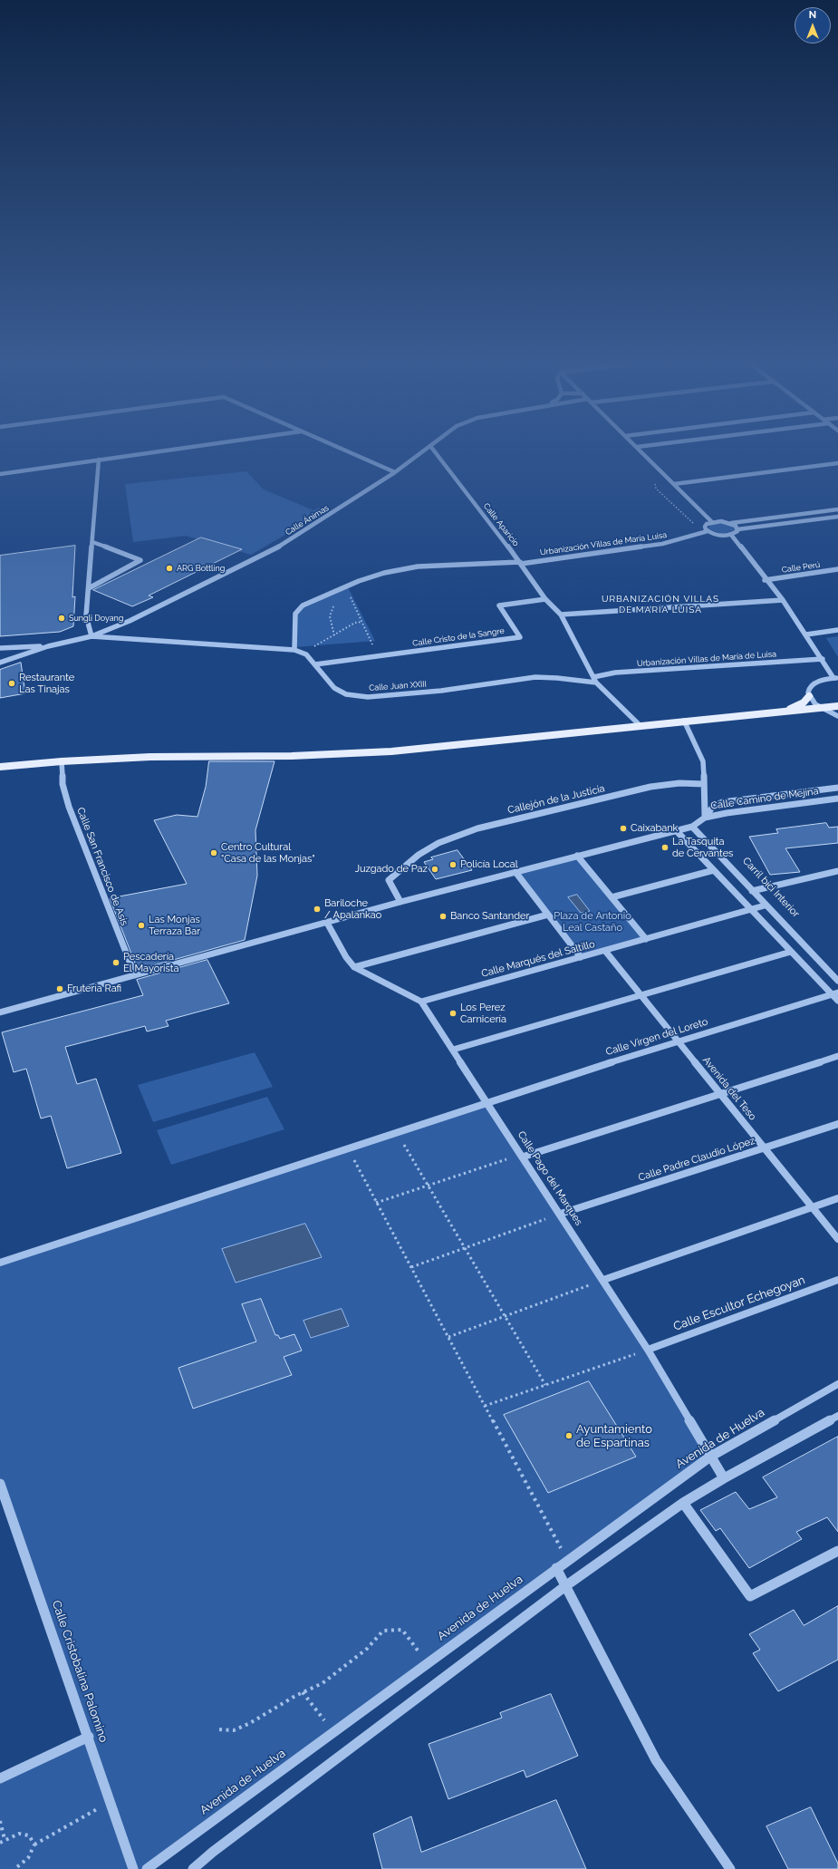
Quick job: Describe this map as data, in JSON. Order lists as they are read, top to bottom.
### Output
{
  "streets": {
    "street": [
      "Calle Ánimas",
      "Calle Aparicio",
      "Urbanización Villas de María Luisa",
      "Calle Perú",
      "Calle Cristo de la Sangre",
      "Urbanización Villas de María de Luisa",
      "Calle Juan XXIII",
      "Calle Camino de Mejina",
      "Callejón de la Justicia",
      "Calle San Francisco de Asís",
      "Calle Marqués del Saltillo",
      "Calle Virgen del Loreto",
      "Avenida del Teso",
      "Calle Padre Claudio López",
      "Calle Pago del Marques",
      "Calle Escultor Echegoyan",
      "Avenida de Huelva",
      "Calle Cristobalina Palomino"
    ]
  },
  "crossings": [
    ["Calle Ánimas", "Calle Juan XXIII"],
    ["Calle Aparicio", "Urbanización Villas de María Luisa"],
    ["Calle Aparicio", "Calle Cristo de la Sangre"],
    ["Calle Aparicio", "Urbanización Villas de María de Luisa"],
    ["Calle Aparicio", "Calle Juan XXIII"],
    ["Urbanización Villas de María Luisa", "Calle Juan XXIII"],
    ["Calle Cristo de la Sangre", "Calle Juan XXIII"],
    ["Urbanización Villas de María de Luisa", "Calle Juan XXIII"],
    ["Calle Marqués del Saltillo", "Avenida del Teso"],
    ["Calle Marqués del Saltillo", "Calle Pago del Marques"],
    ["Calle Virgen del Loreto", "Avenida del Teso"],
    ["Calle Virgen del Loreto", "Calle Pago del Marques"],
    ["Avenida del Teso", "Calle Padre Claudio López"],
    ["Calle Padre Claudio López", "Calle Pago del Marques"],
    ["Calle Pago del Marques", "Calle Escultor Echegoyan"],
    ["Calle Pago del Marques", "Avenida de Huelva"]
  ],
  "districts": ["URBANIZACIÓN VILLAS DE MARÍA LUISA"],
  "parks": ["Plaza de Antonio Leal Castaño"],
  "places": [
    "ARG Bottling",
    "Sungli Doyang",
    "Restaurante Las Tinajas",
    "Caixabank",
    "La Tasquita de Cervantes",
    "Centro Cultural \"Casa de las Monjas\"",
    "Policía Local",
    "Juzgado de Paz",
    "Bariloche / Apalankao",
    "Banco Santander",
    "Las Monjas Terraza Bar",
    "Pescadería El Mayorista",
    "Frutería Rafi",
    "Los Perez Carnicería",
    "Ayuntamiento de Espartinas"
  ],
  "north": "top"
}
